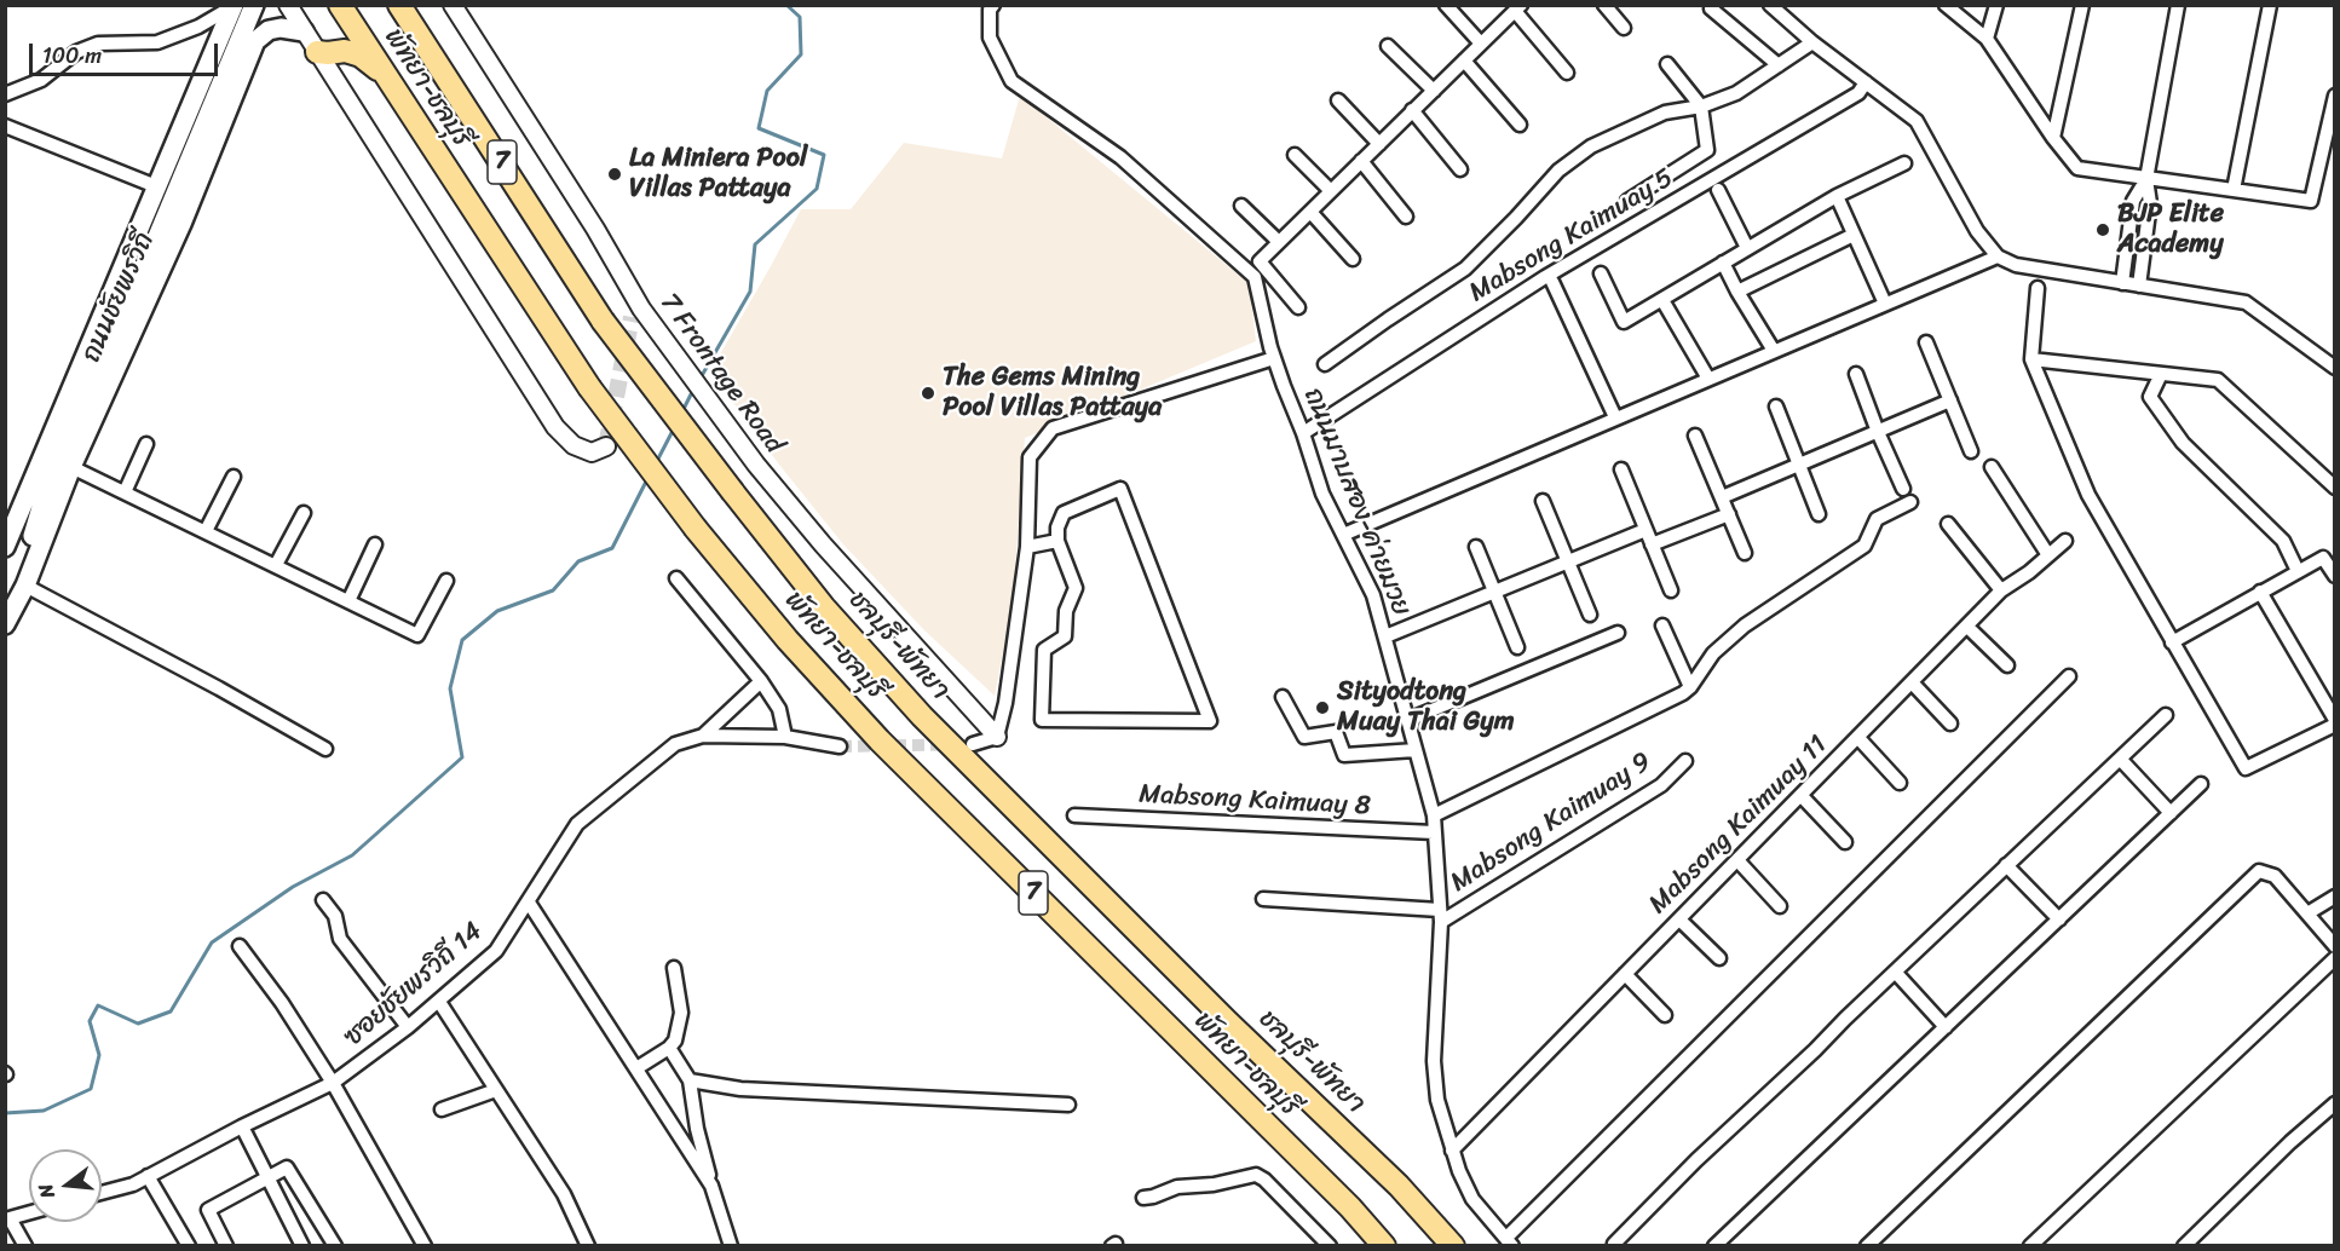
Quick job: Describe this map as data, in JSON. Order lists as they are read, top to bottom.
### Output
{
  "streets": {
    "highway": ["พัทยา-ชลบุรี", "7", "ชลบุรี-พัทยา"],
    "main road": ["ถนนชัยพรวิถี"],
    "street": [
      "Mabsong Kaimuay 5",
      "7 Frontage Road",
      "ถนนมาบสอง-ค่ายมวย",
      "Mabsong Kaimuay 8",
      "Mabsong Kaimuay 9",
      "Mabsong Kaimuay 11",
      "ซอยชัยพรวิถี 14"
    ]
  },
  "crossings": [
    ["Mabsong Kaimuay 5", "ถนนมาบสอง-ค่ายมวย"],
    ["ถนนมาบสอง-ค่ายมวย", "Mabsong Kaimuay 8"],
    ["ถนนมาบสอง-ค่ายมวย", "Mabsong Kaimuay 9"],
    ["ถนนมาบสอง-ค่ายมวย", "Mabsong Kaimuay 11"]
  ],
  "places": [
    "La Miniera Pool Villas Pattaya",
    "BJP Elite Academy",
    "The Gems Mining Pool Villas Pattaya",
    "Sityodtong Muay Thai Gym"
  ],
  "scale_bar": "100 m",
  "north": "left"
}
